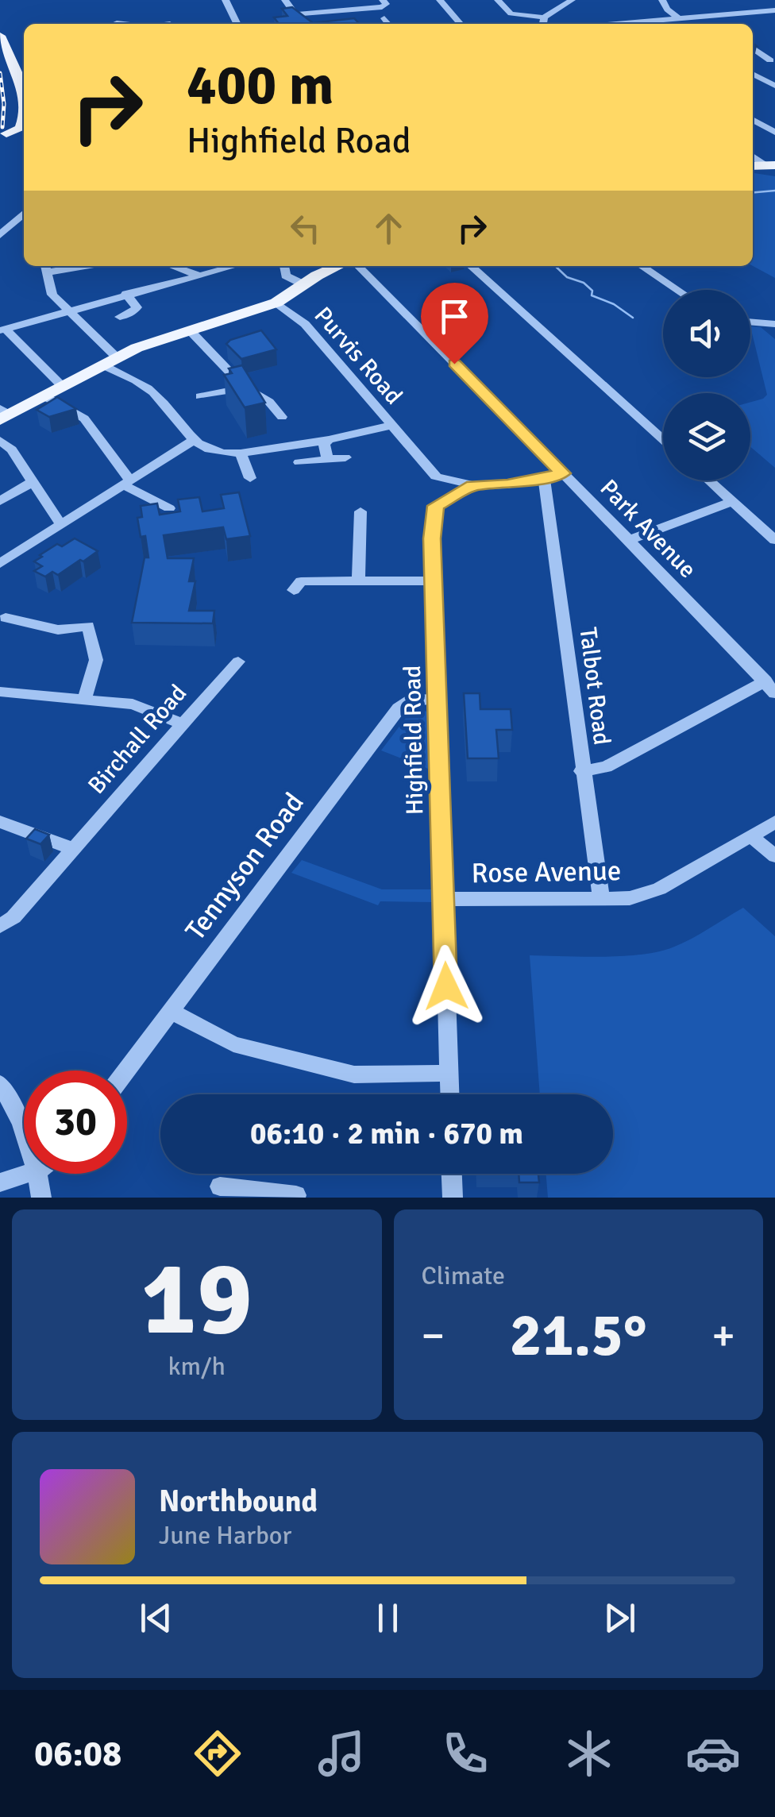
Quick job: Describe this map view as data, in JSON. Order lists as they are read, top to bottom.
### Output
{
  "streets": {
    "street": [
      "Purvis Road",
      "Park Avenue",
      "Talbot Road",
      "Birchall Road",
      "Highfield Road",
      "Tennyson Road",
      "Rose Avenue"
    ]
  },
  "crossings": [
    ["Talbot Road", "Rose Avenue"],
    ["Highfield Road", "Tennyson Road"],
    ["Highfield Road", "Rose Avenue"]
  ],
  "page": {
    "turn": ["400 m", "Highfield Road"],
    "limit": "30",
    "trip": "06:10 · 2 min · 670 m",
    "tile": [
      ["19", "km/h"],
      "Climate"
    ],
    "heat": ["−", "21.5°", "+"],
    "song": ["Northbound", "June Harbor"],
    "tabs": "06:08"
  }
}
